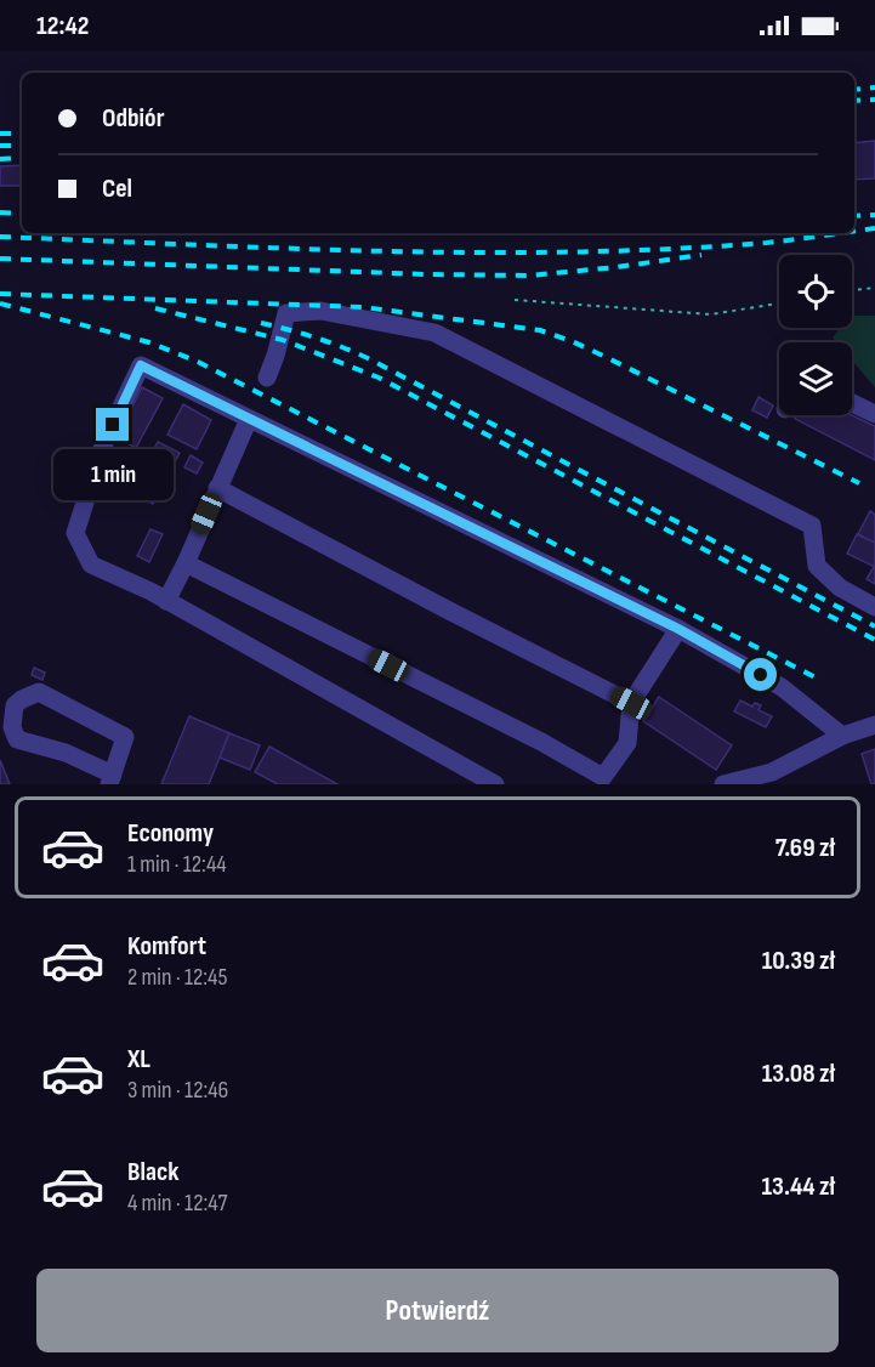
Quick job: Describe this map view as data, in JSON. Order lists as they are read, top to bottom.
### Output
{
  "page": {
    "status": "12:42",
    "banner": ["Odbiór", "Cel"],
    "bubble": "1 min",
    "list": [
      {
        "name": "Economy",
        "note": "1 min · 12:44",
        "value": "7.69 zł"
      },
      {
        "name": "Komfort",
        "note": "2 min · 12:45",
        "value": "10.39 zł"
      },
      {
        "name": "XL",
        "note": "3 min · 12:46",
        "value": "13.08 zł"
      },
      {
        "name": "Black",
        "note": "4 min · 12:47",
        "value": "13.44 zł"
      }
    ],
    "buttons": "Potwierdź"
  }
}
